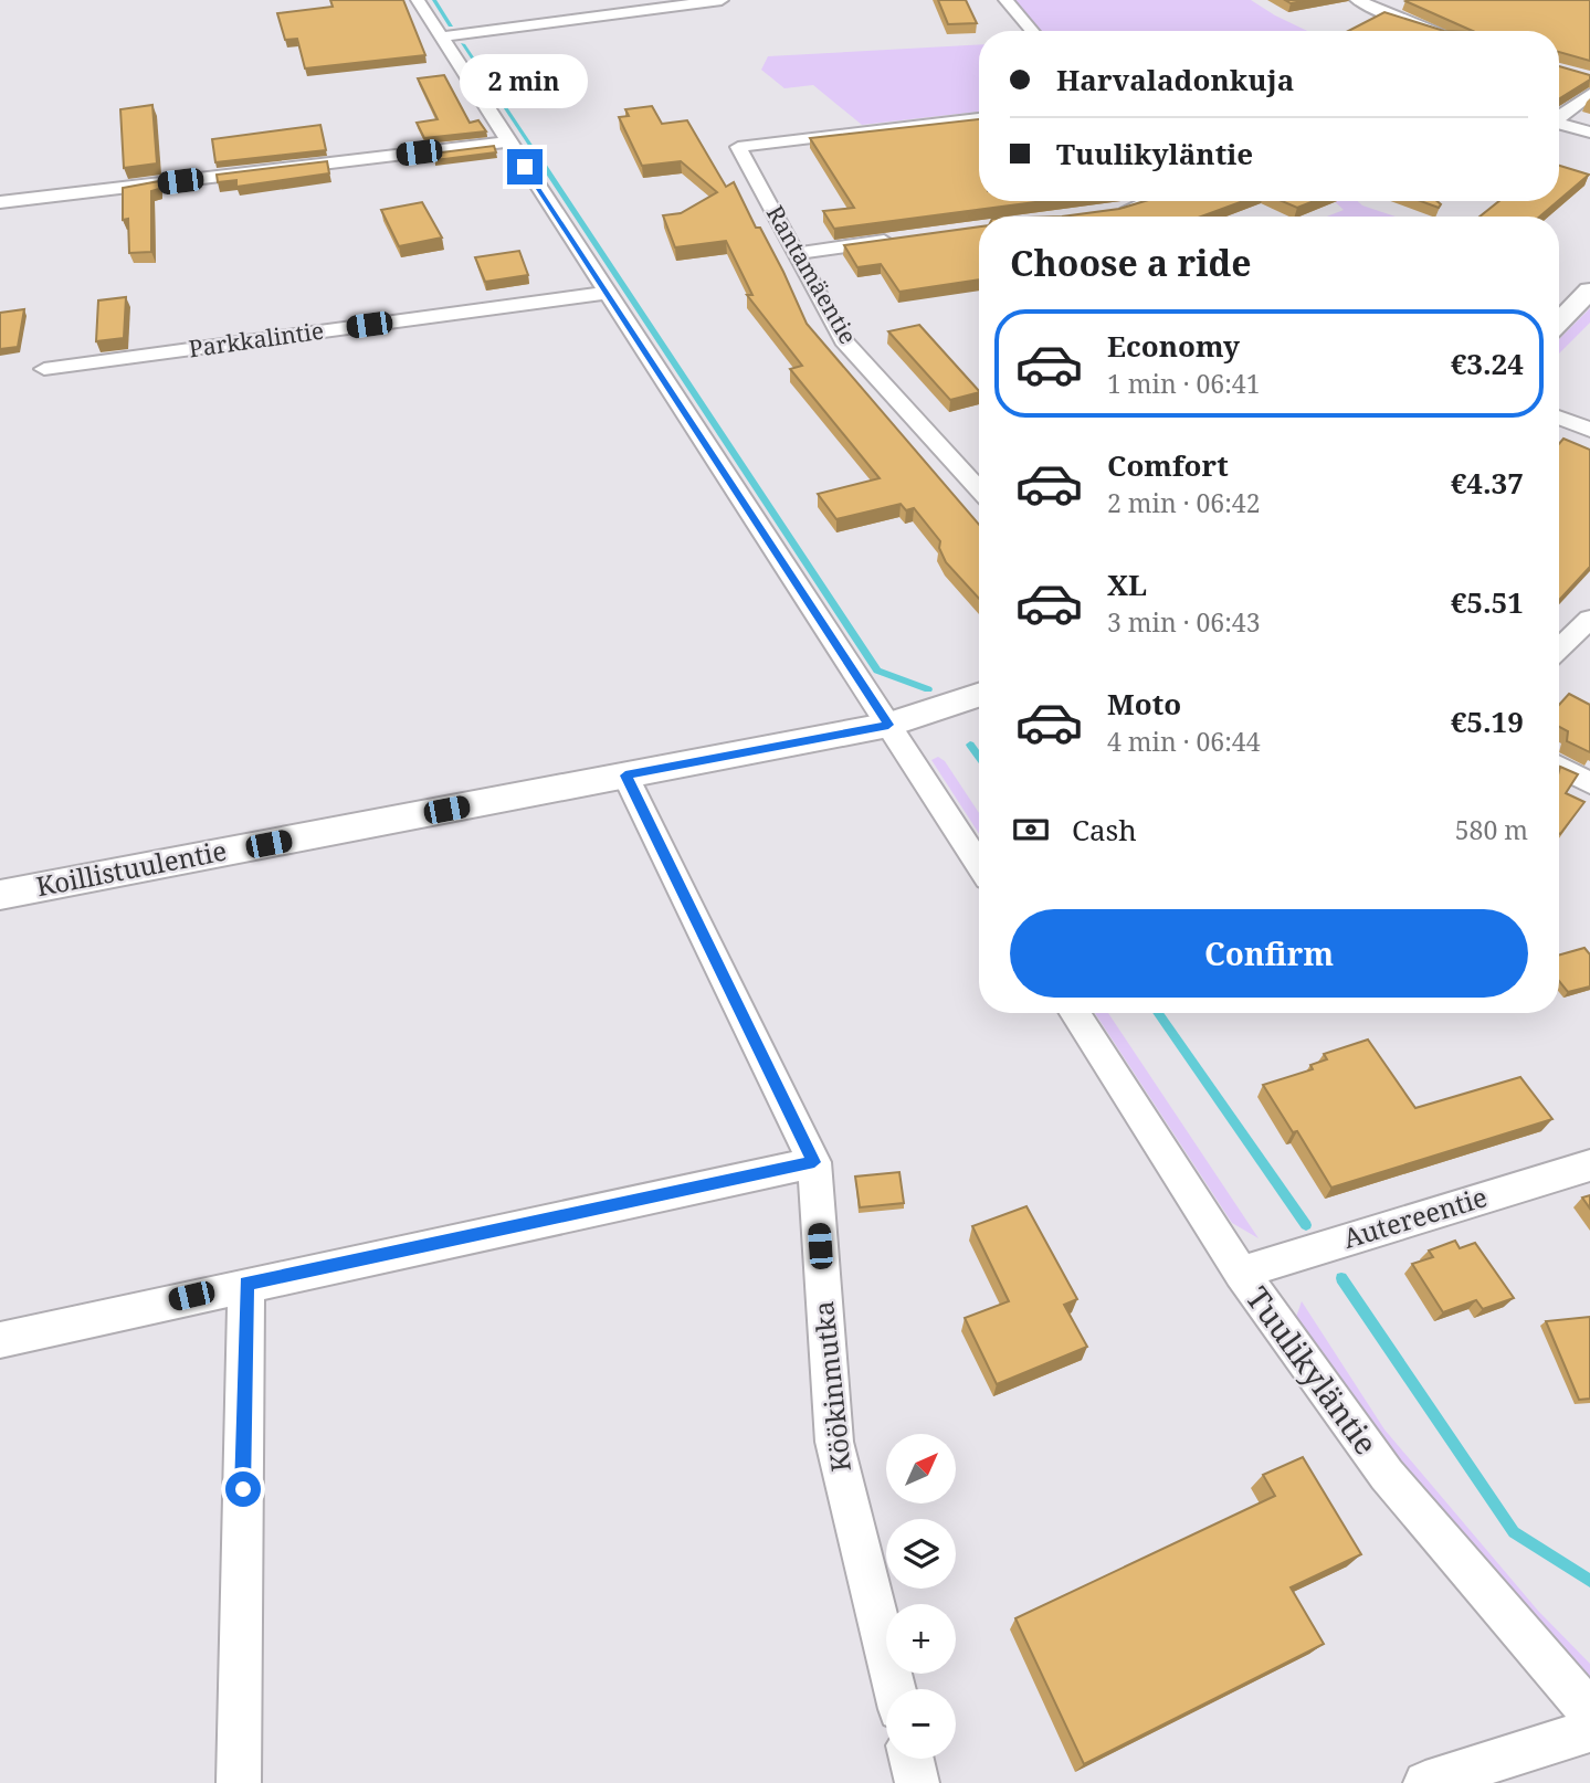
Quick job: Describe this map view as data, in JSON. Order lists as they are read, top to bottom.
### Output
{
  "streets": {
    "street": [
      "Rantamäentie",
      "Parkkalintie",
      "Koillistuulentie",
      "Autereentie",
      "Tuulikyläntie",
      "Köökinmutka"
    ]
  },
  "crossings": [
    ["Koillistuulentie", "Köökinmutka"],
    ["Autereentie", "Tuulikyläntie"]
  ],
  "north": "top right",
  "page": {
    "banner": ["Harvaladonkuja", "Tuulikyläntie"],
    "bubble": "2 min",
    "heading": "Choose a ride",
    "list": [
      {
        "name": "Economy",
        "note": "1 min · 06:41",
        "value": "€3.24"
      },
      {
        "name": "Comfort",
        "note": "2 min · 06:42",
        "value": "€4.37"
      },
      {
        "name": "XL",
        "note": "3 min · 06:43",
        "value": "€5.51"
      },
      {
        "name": "Moto",
        "note": "4 min · 06:44",
        "value": "€5.19"
      }
    ],
    "pay": ["Cash", "580 m"],
    "buttons": "Confirm",
    "map_buttons": ["+", "−"]
  }
}
